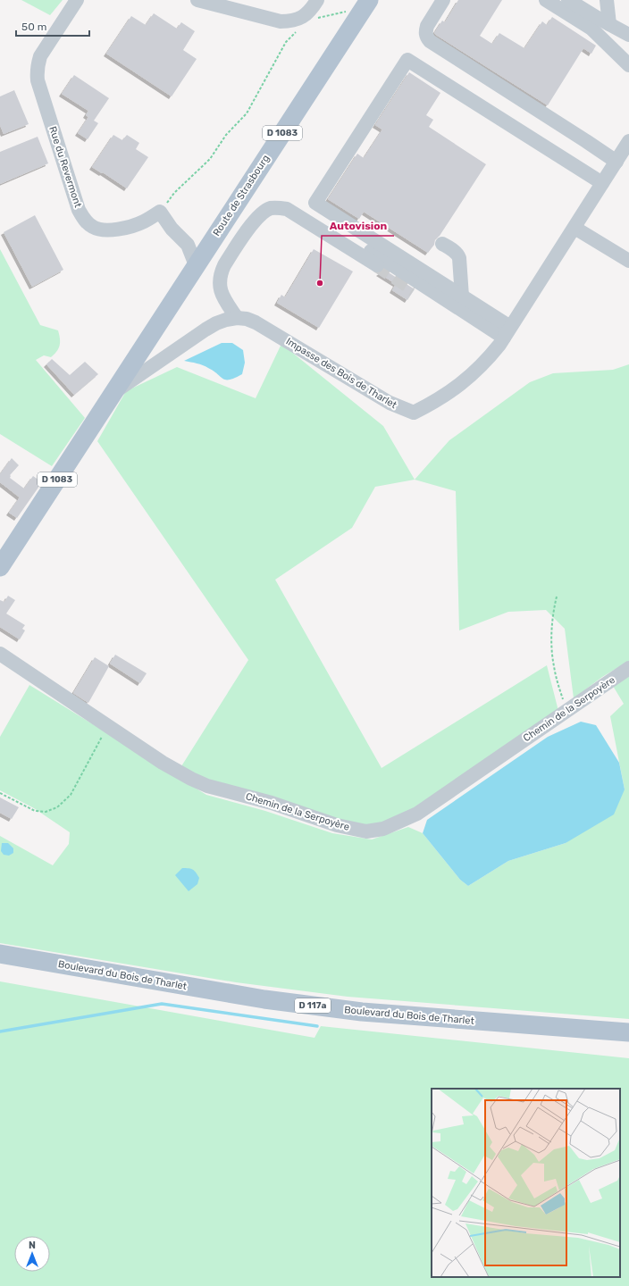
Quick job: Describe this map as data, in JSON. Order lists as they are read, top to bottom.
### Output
{
  "streets": {
    "main road": [
      "D 1083",
      "Route de Strasbourg",
      "Boulevard du Bois de Tharlet",
      "D 117a"
    ],
    "street": ["Rue du Revermont", "Impasse des Bois de Tharlet", "Chemin de la Serpoyère"]
  },
  "crossings": [
    ["D 1083", "Route de Strasbourg"],
    ["D 1083", "Impasse des Bois de Tharlet"],
    ["Route de Strasbourg", "Impasse des Bois de Tharlet"]
  ],
  "places": ["Autovision"],
  "scale_bar": "50 m",
  "north": "top"
}
